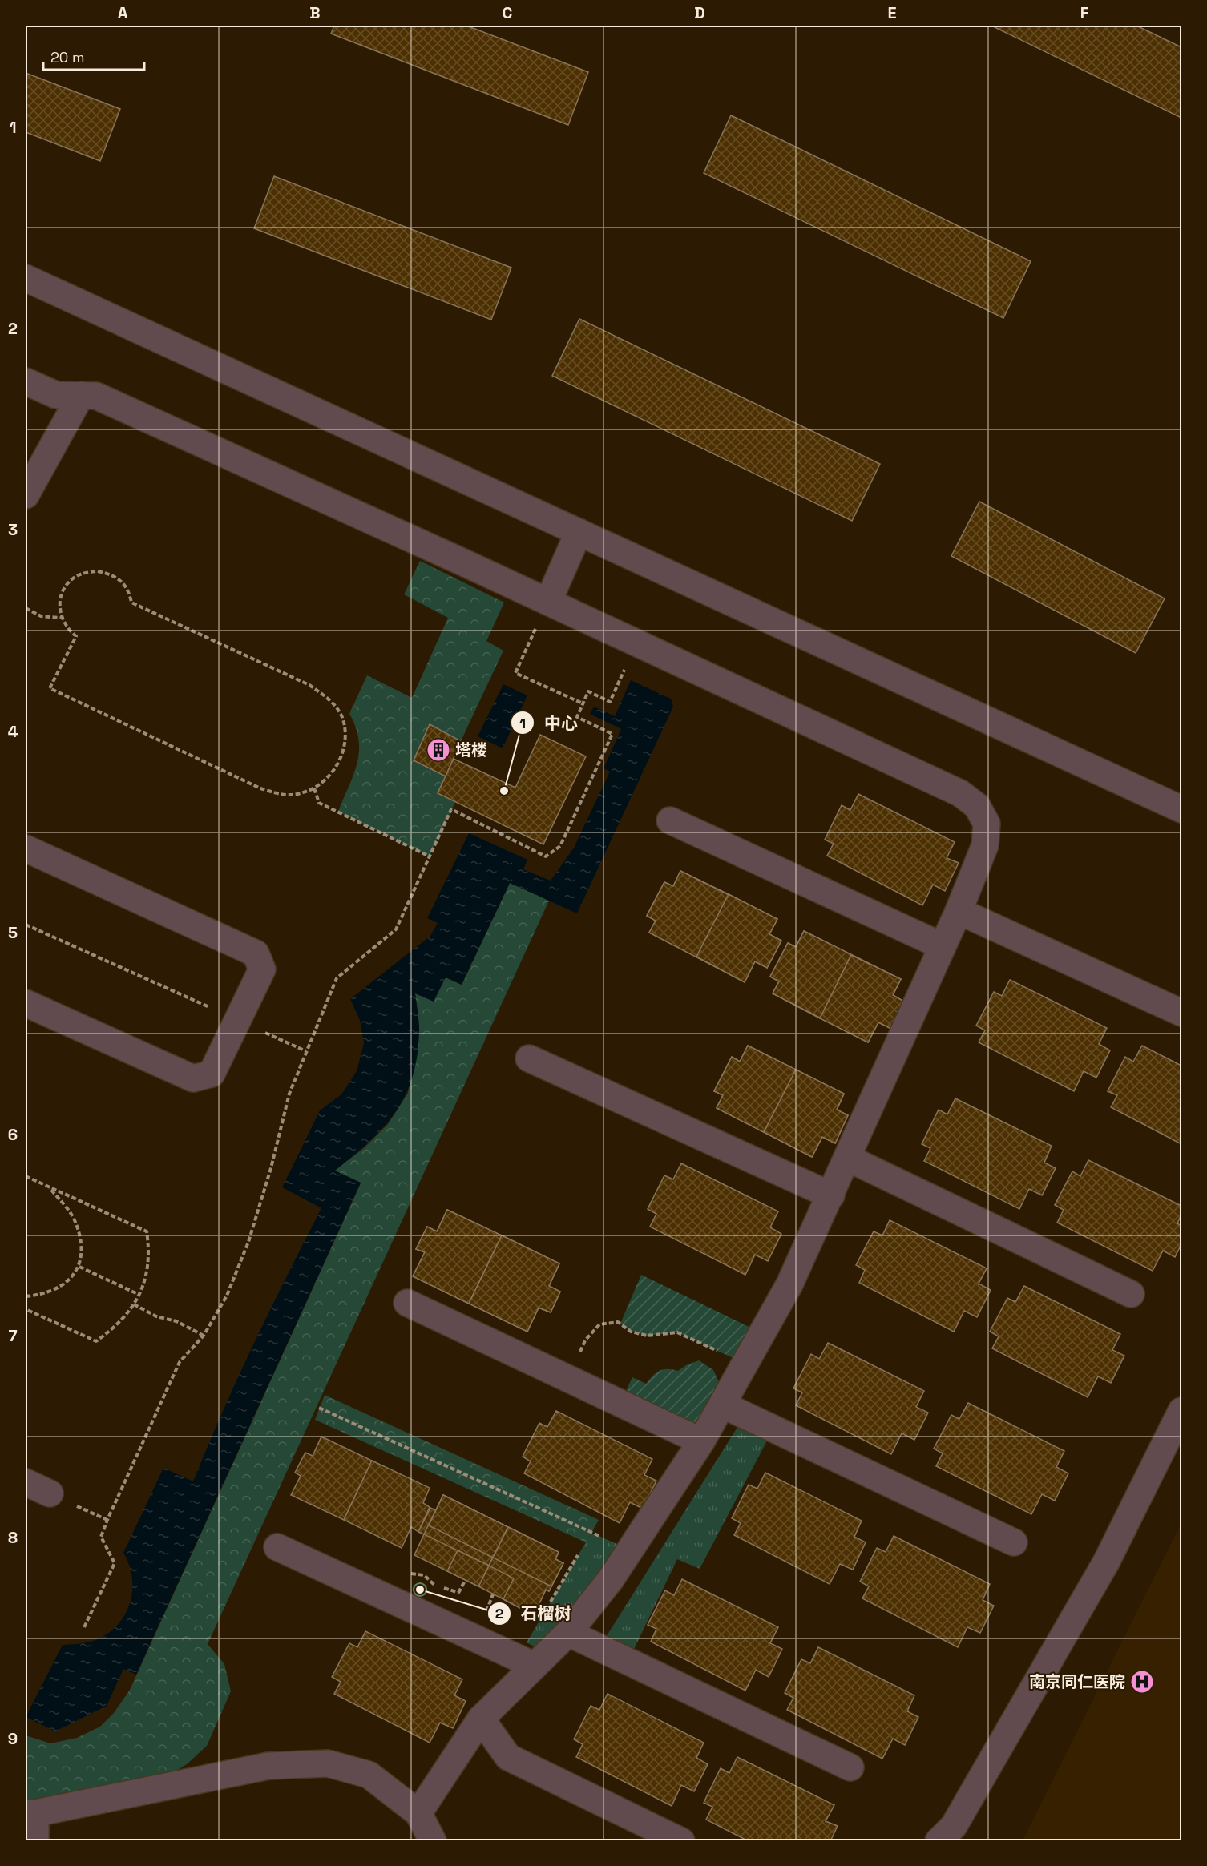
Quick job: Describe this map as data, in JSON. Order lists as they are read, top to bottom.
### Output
{
  "places": {
    "building": ["塔楼"],
    "other": ["中心", "石榴树"],
    "hospital": ["南京同仁医院"]
  },
  "scale_bar": "20 m",
  "grid": {
    "columns": [
      "A",
      "B",
      "C",
      "D",
      "E",
      "F"
    ],
    "rows": [
      "1",
      "2",
      "3",
      "4",
      "5",
      "6",
      "7",
      "8",
      "9"
    ]
  }
}
